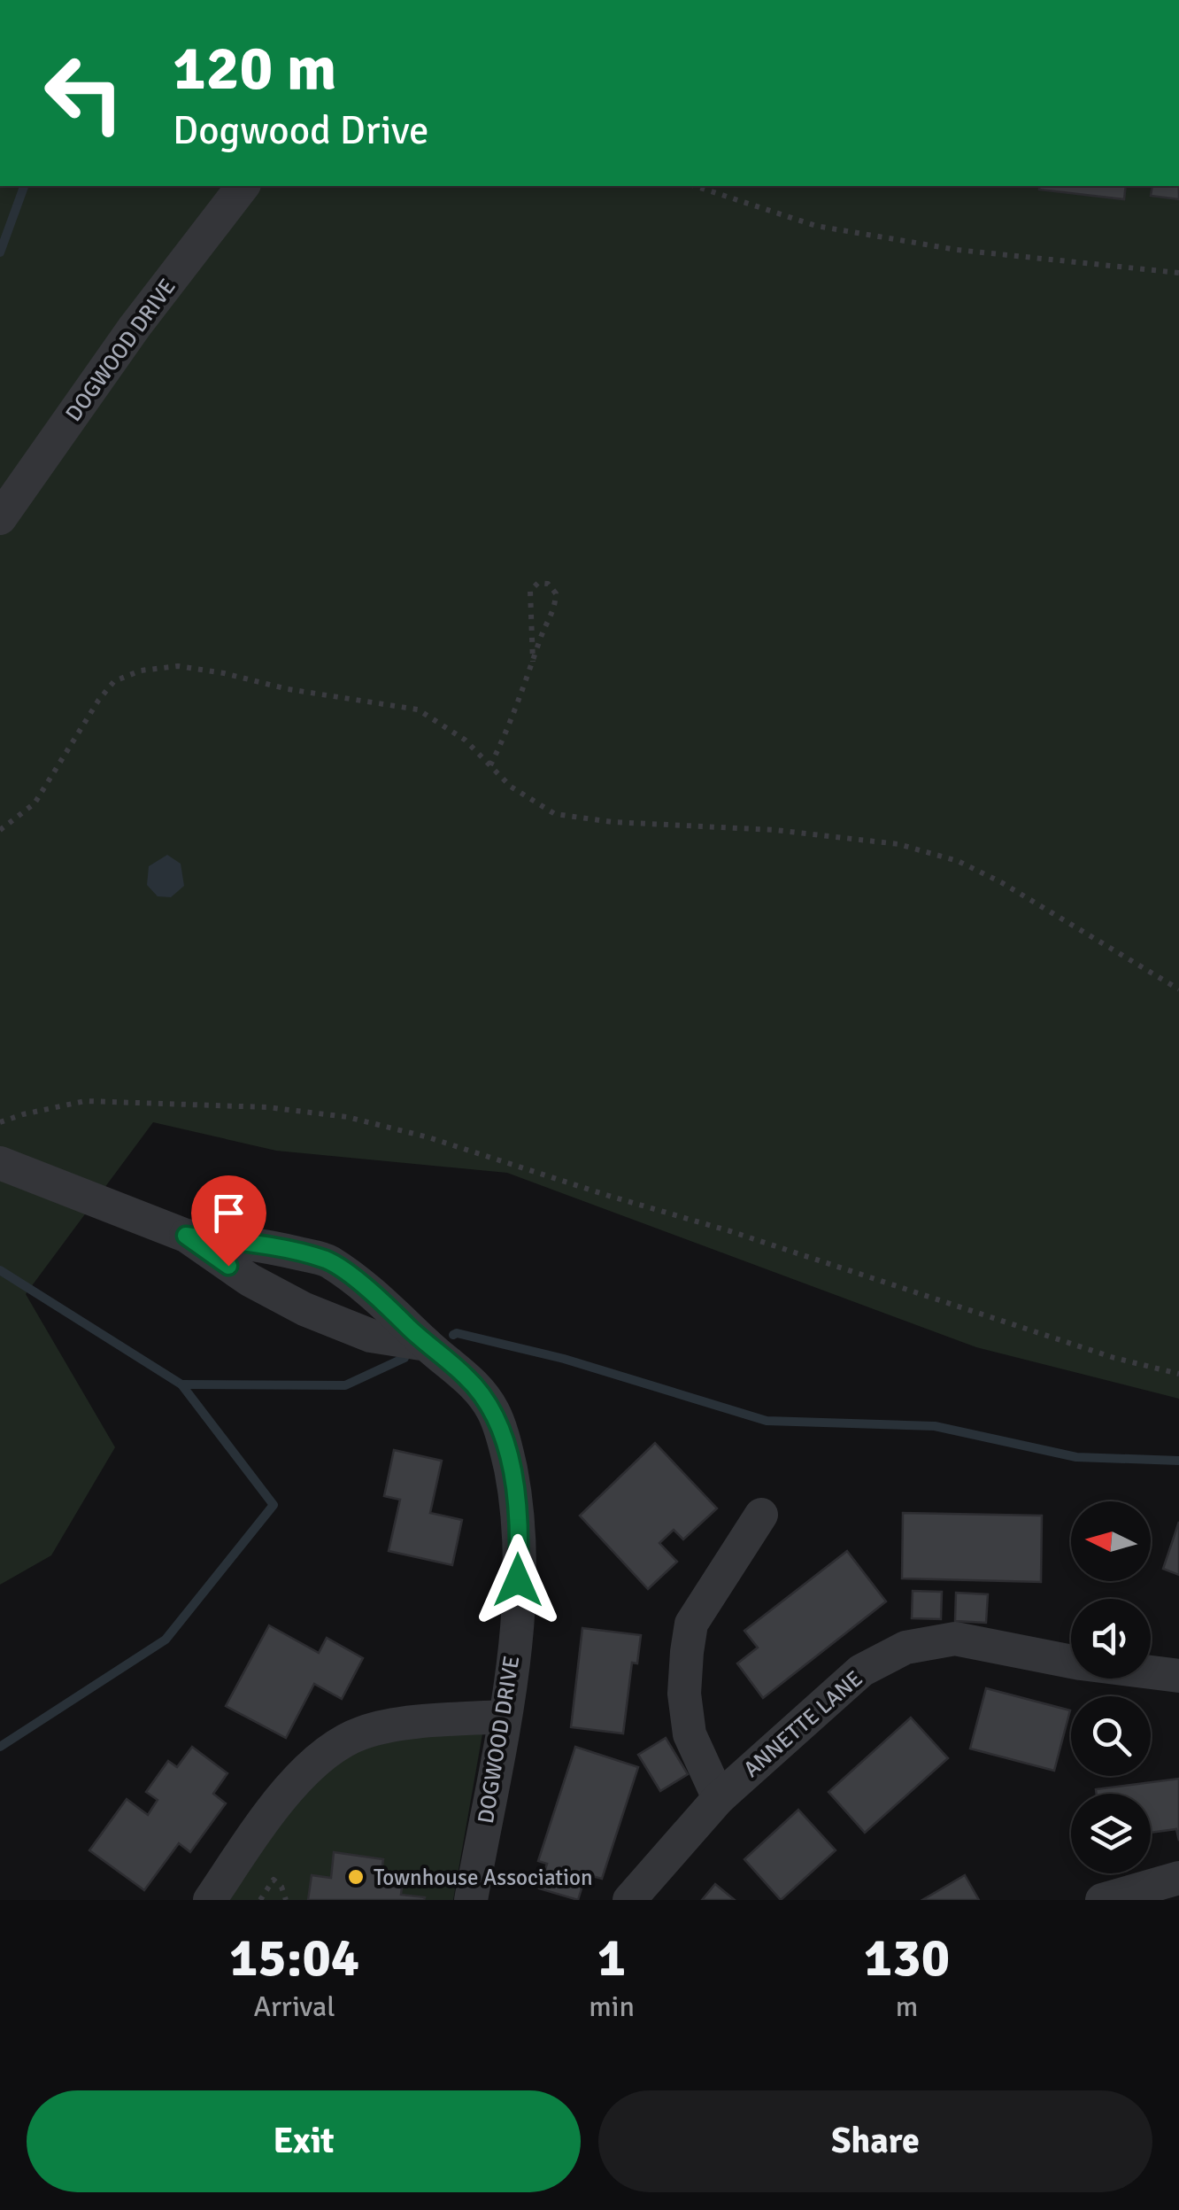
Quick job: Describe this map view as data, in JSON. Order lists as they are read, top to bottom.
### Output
{
  "streets": {
    "street": ["DOGWOOD DRIVE", "ANNETTE LANE"]
  },
  "places": ["Townhouse Association"],
  "north": "left",
  "page": {
    "turn": ["120 m", "Dogwood Drive"],
    "eta": [
      "15:04",
      "Arrival",
      "1",
      "min",
      "130",
      "m"
    ],
    "buttons": ["Exit", "Share"]
  }
}
